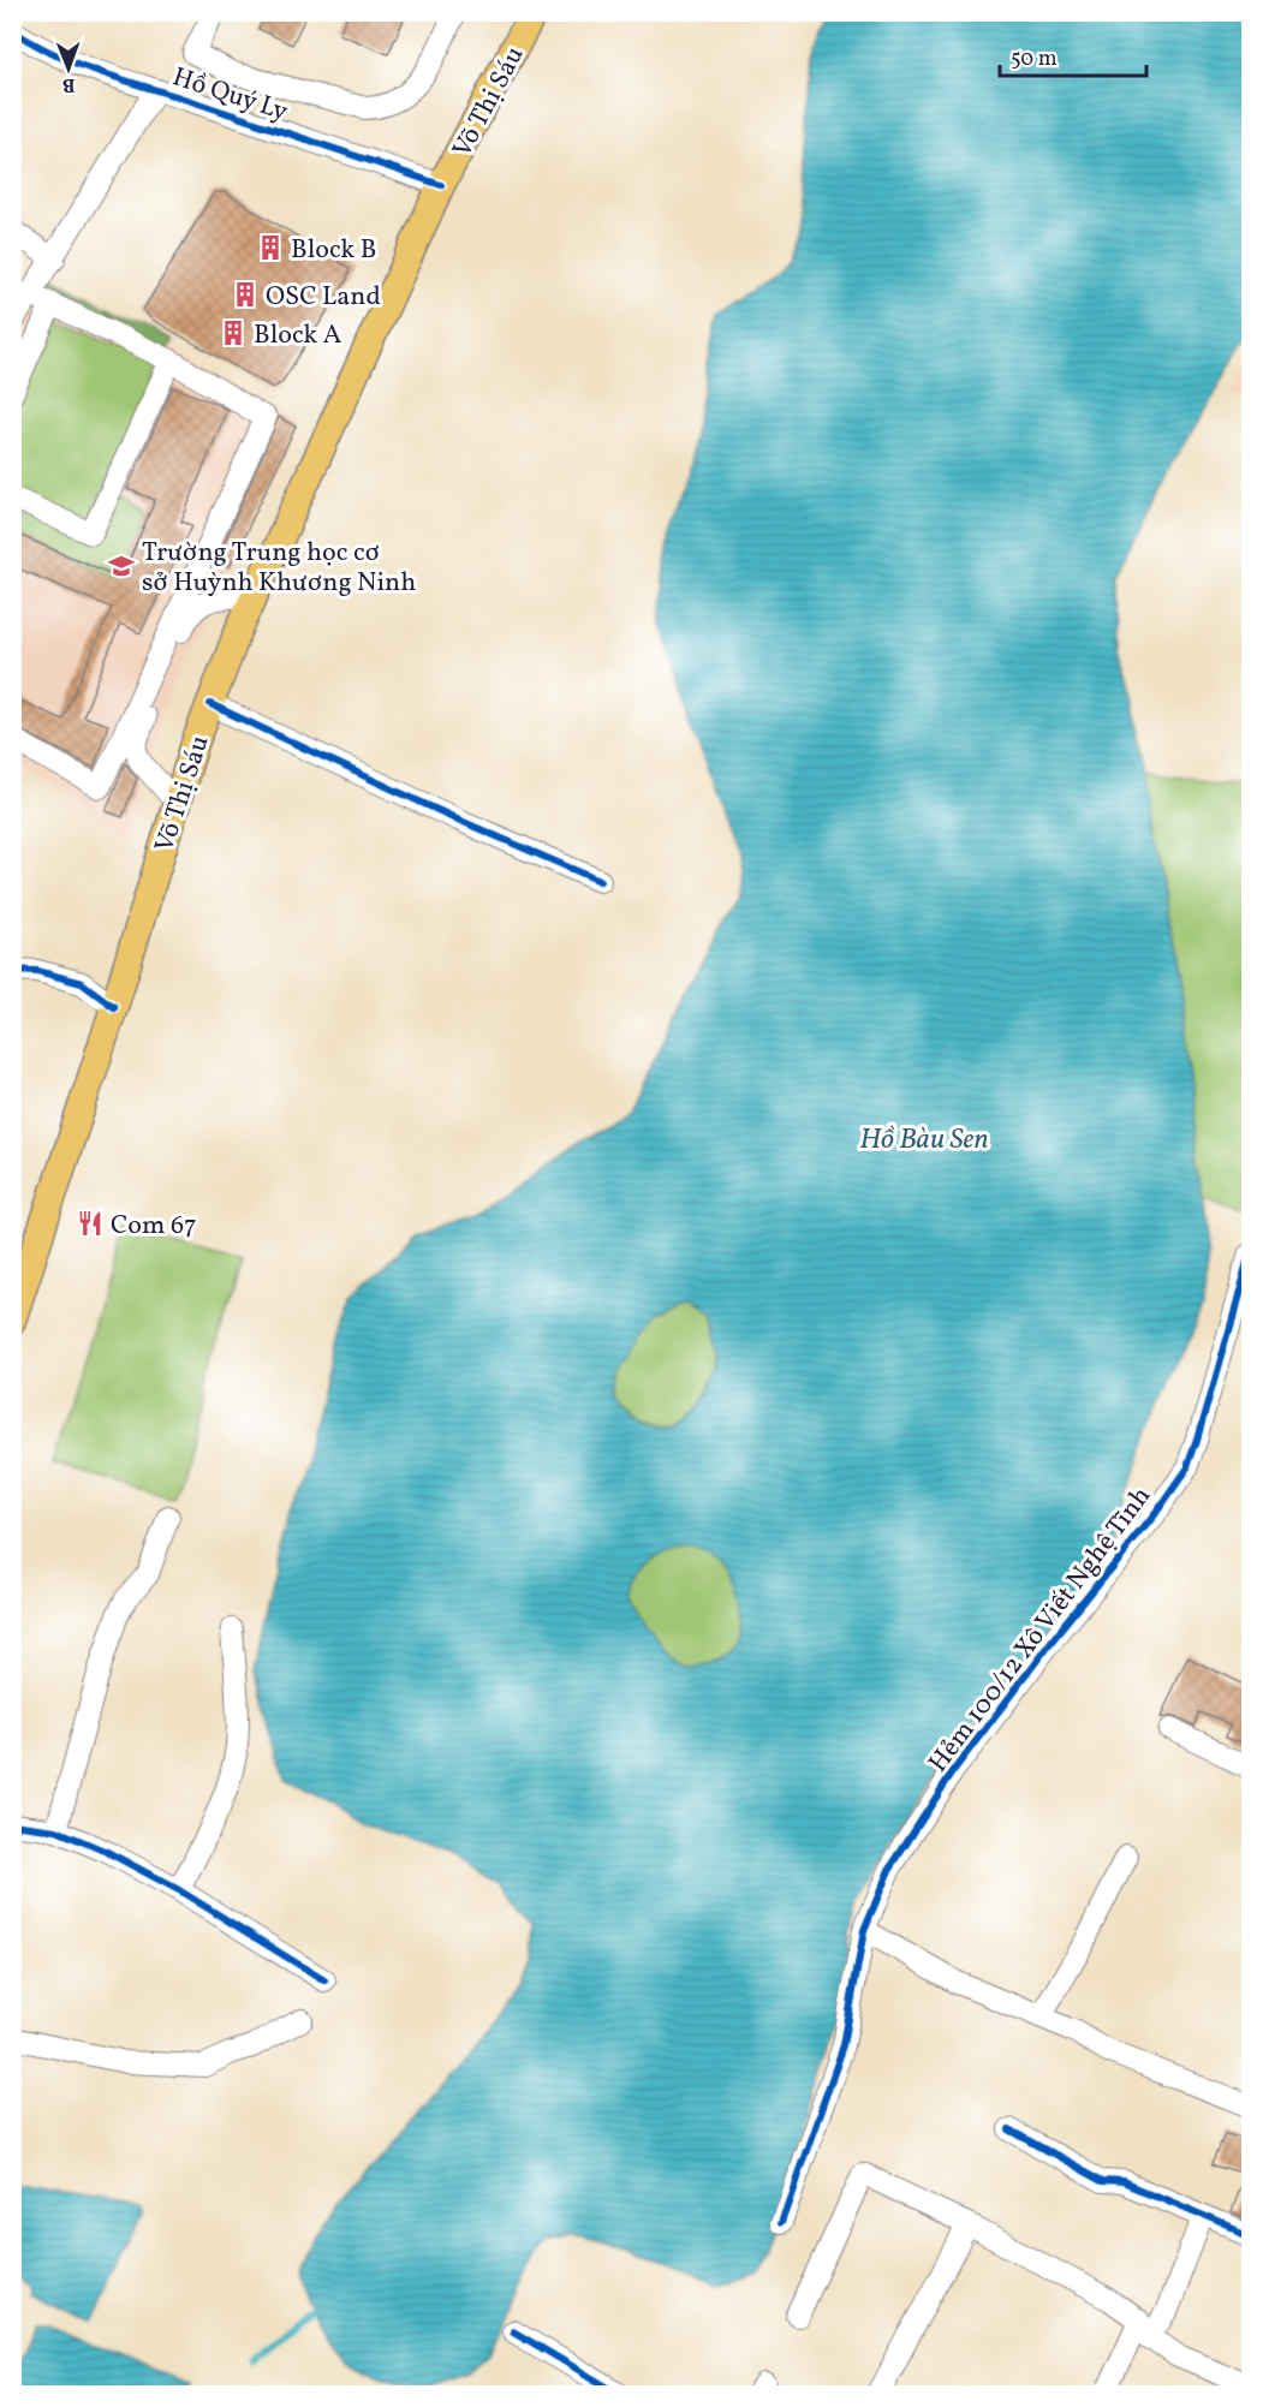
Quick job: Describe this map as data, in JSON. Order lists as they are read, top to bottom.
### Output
{
  "streets": {
    "main road": ["Võ Thị Sáu"],
    "street": ["Hồ Quý Ly", "Hẻm 100/12 Xô Viết Nghệ Tĩnh"]
  },
  "crossings": [
    ["Hồ Quý Ly", "Võ Thị Sáu"]
  ],
  "water": ["Hồ Bàu Sen"],
  "places": {
    "building": ["Block B", "OSC Land", "Block A"],
    "school or university": ["Trường Trung học cơ sở Huỳnh Khương Ninh"],
    "restaurant": ["Com 67"]
  },
  "scale_bar": "50 m",
  "north": "bottom"
}
